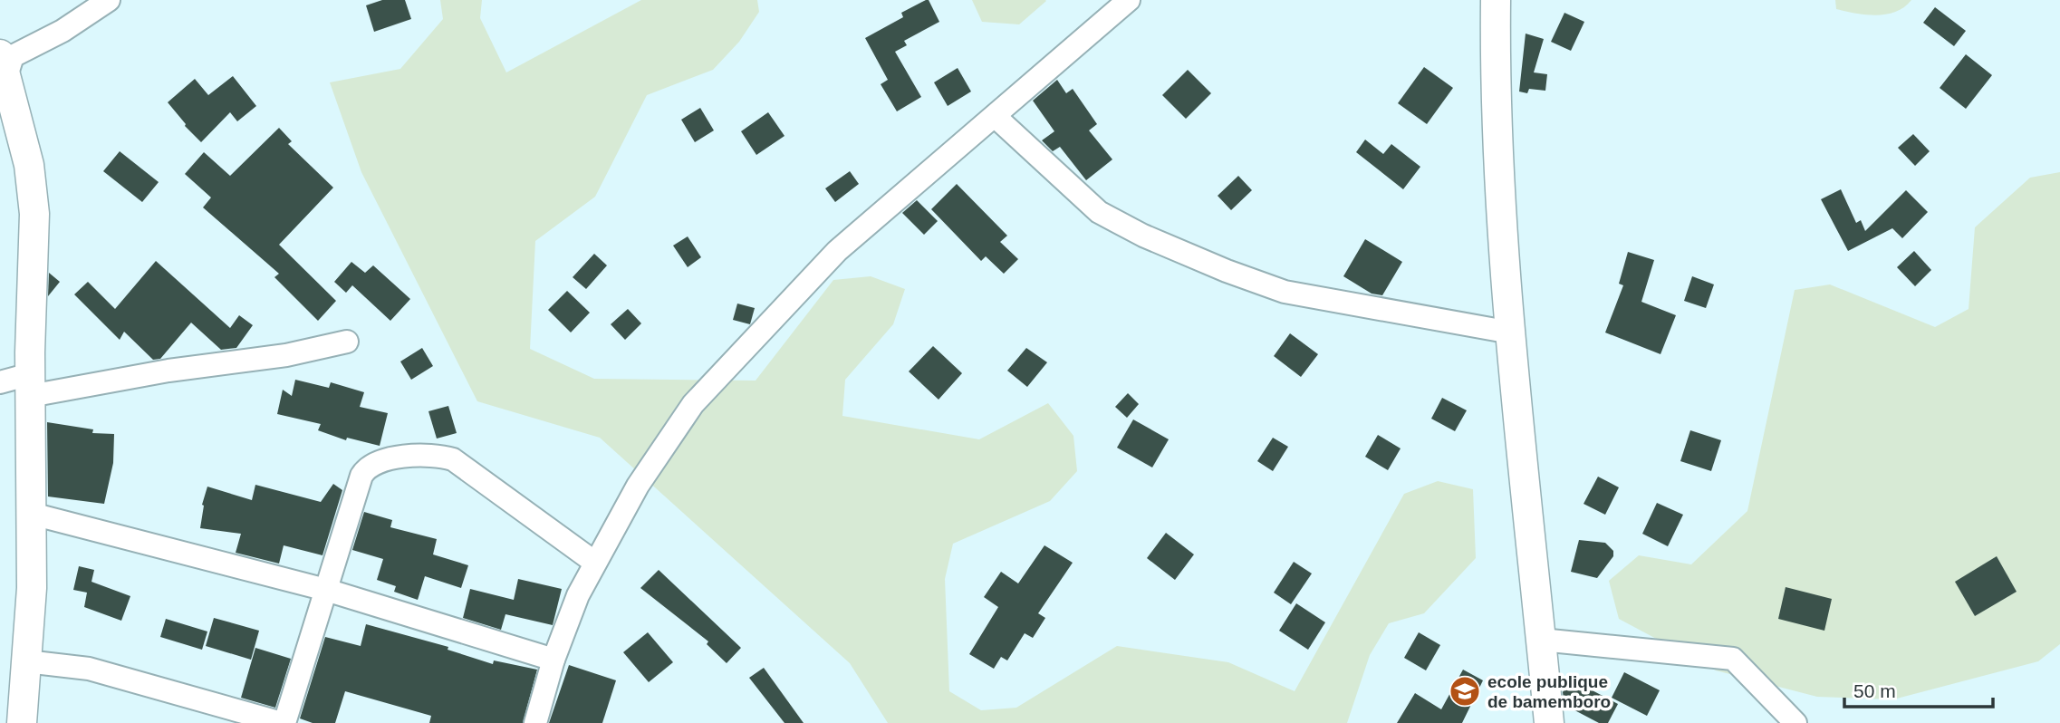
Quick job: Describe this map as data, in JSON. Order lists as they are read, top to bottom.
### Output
{
  "places": {
    "school or university": ["ecole publique de bamemboro"]
  },
  "scale_bar": "50 m"
}
